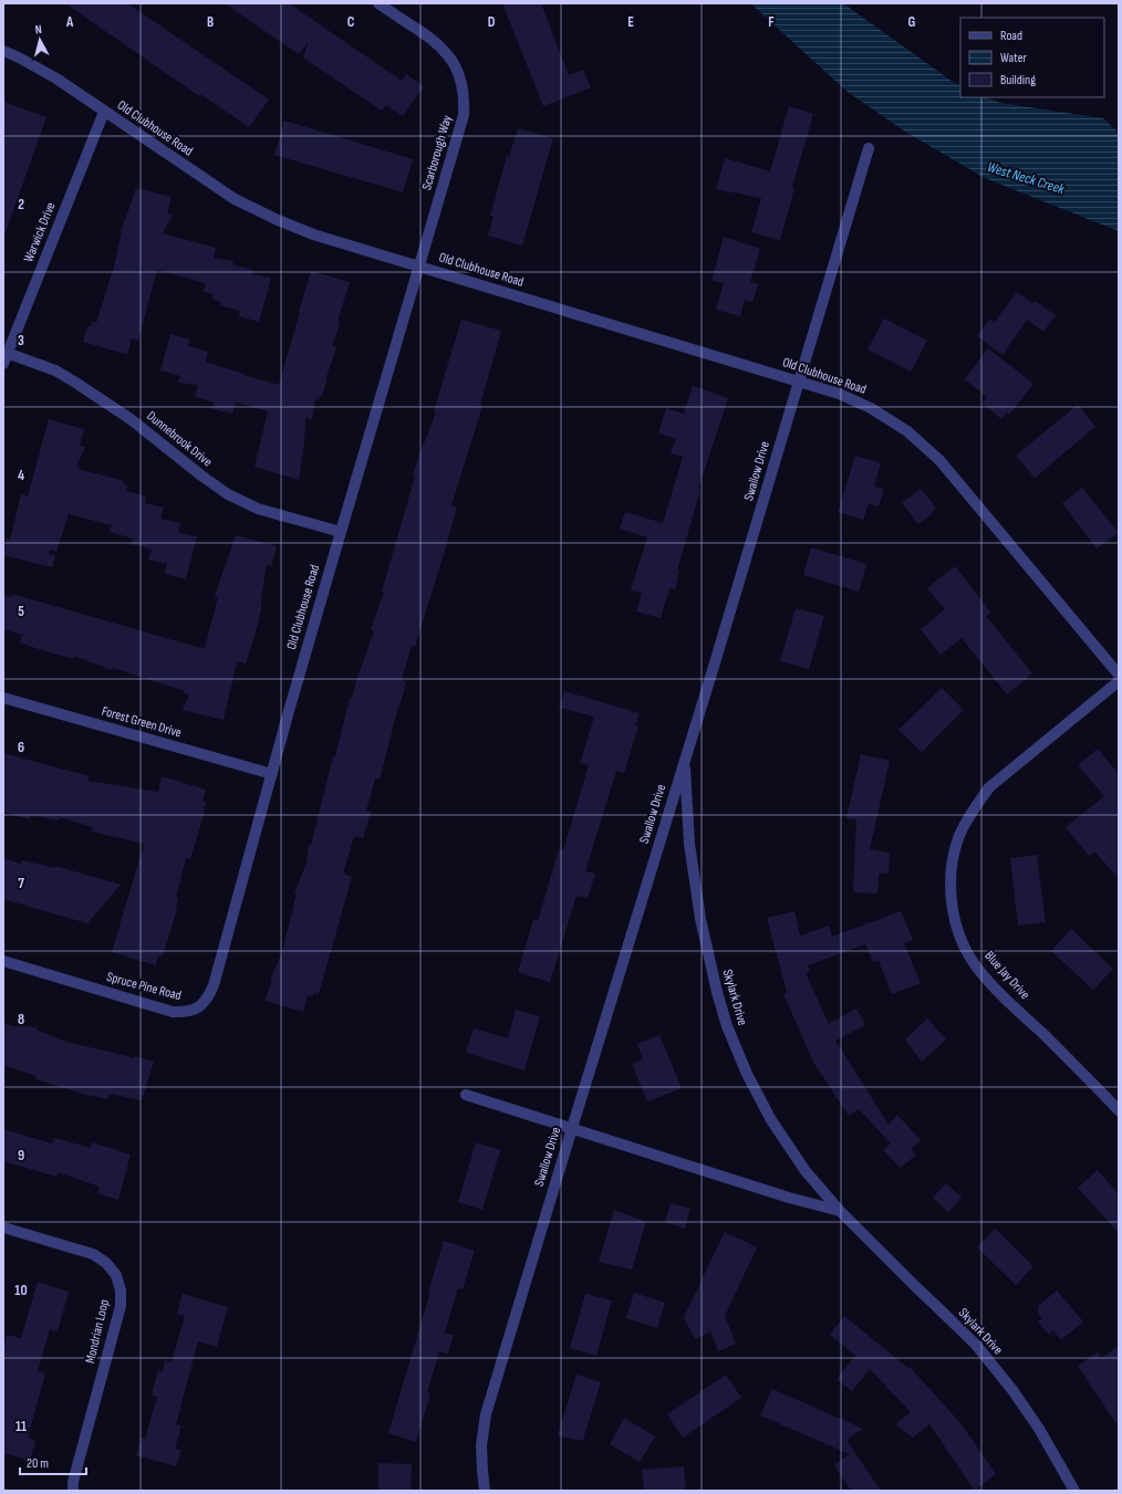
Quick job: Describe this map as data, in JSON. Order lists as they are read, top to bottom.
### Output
{
  "streets": {
    "street": [
      "Old Clubhouse Road",
      "Scarborough Way",
      "Warwick Drive",
      "Dunnebrook Drive",
      "Swallow Drive",
      "Forest Green Drive",
      "Blue Jay Drive",
      "Spruce Pine Road",
      "Skylark Drive",
      "Mondrian Loop"
    ]
  },
  "crossings": [
    ["Old Clubhouse Road", "Scarborough Way"],
    ["Old Clubhouse Road", "Warwick Drive"],
    ["Old Clubhouse Road", "Dunnebrook Drive"],
    ["Old Clubhouse Road", "Swallow Drive"],
    ["Old Clubhouse Road", "Forest Green Drive"],
    ["Old Clubhouse Road", "Spruce Pine Road"],
    ["Warwick Drive", "Dunnebrook Drive"],
    ["Swallow Drive", "Skylark Drive"]
  ],
  "water": ["West Neck Creek"],
  "legend": ["Road", "Water", "Building"],
  "scale_bar": "20 m",
  "north": "top",
  "grid": {
    "columns": [
      "A",
      "B",
      "C",
      "D",
      "E",
      "F",
      "G"
    ],
    "rows": [
      "2",
      "3",
      "4",
      "5",
      "6",
      "7",
      "8",
      "9",
      "10",
      "11"
    ]
  }
}
